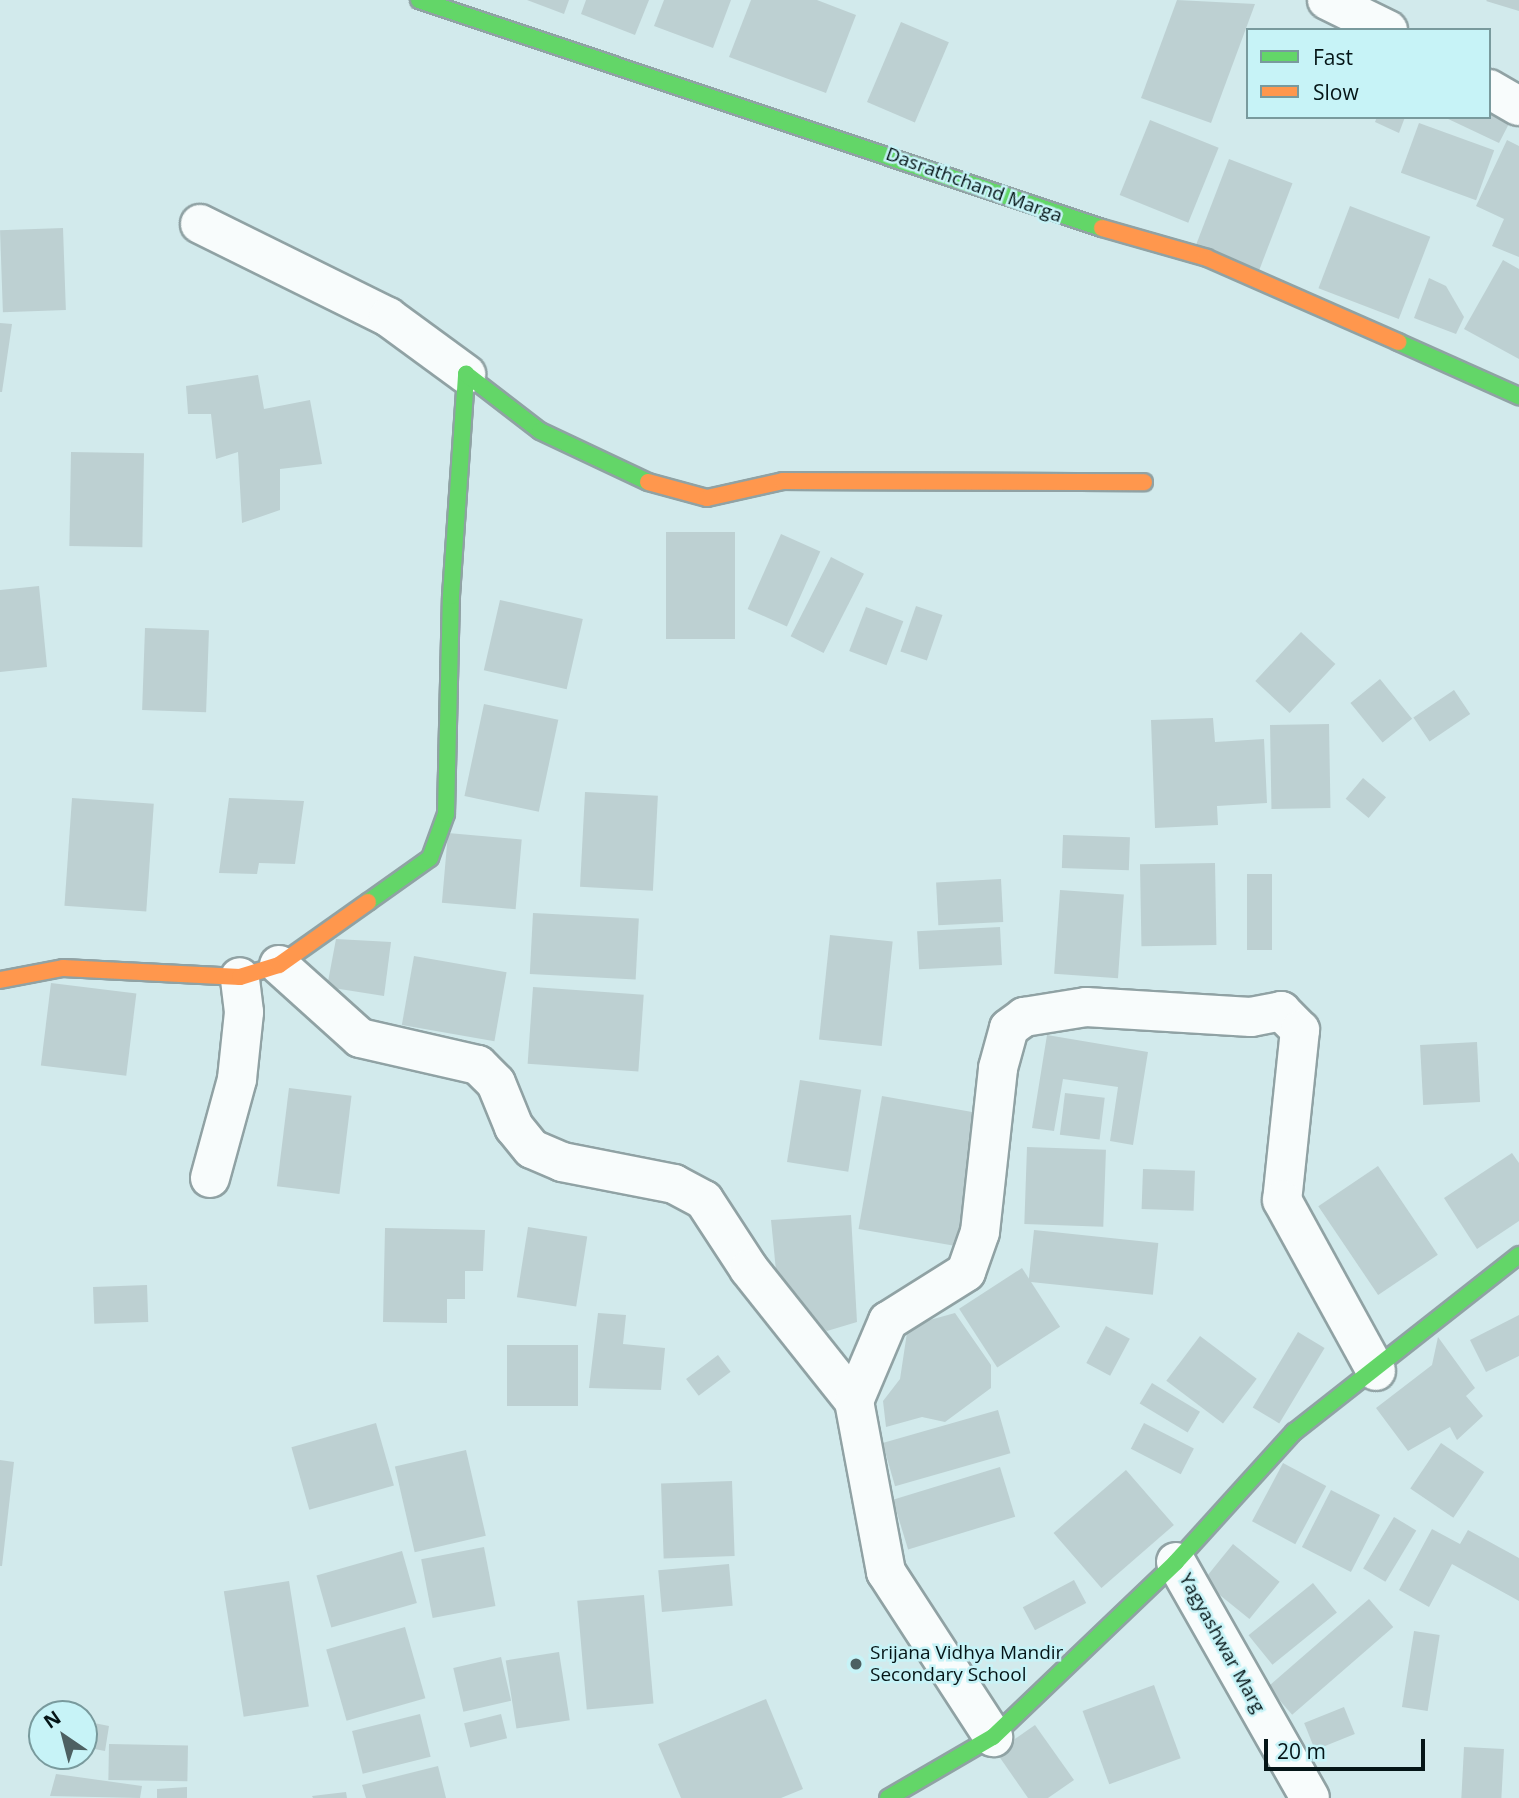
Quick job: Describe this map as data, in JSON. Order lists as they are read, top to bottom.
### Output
{
  "streets": {
    "street": ["Dasrathchand Marga", "Yagyashwar Marg"]
  },
  "places": ["Srijana Vidhya Mandir Secondary School"],
  "legend": ["Fast", "Slow"],
  "scale_bar": "20 m",
  "north": "top left"
}
